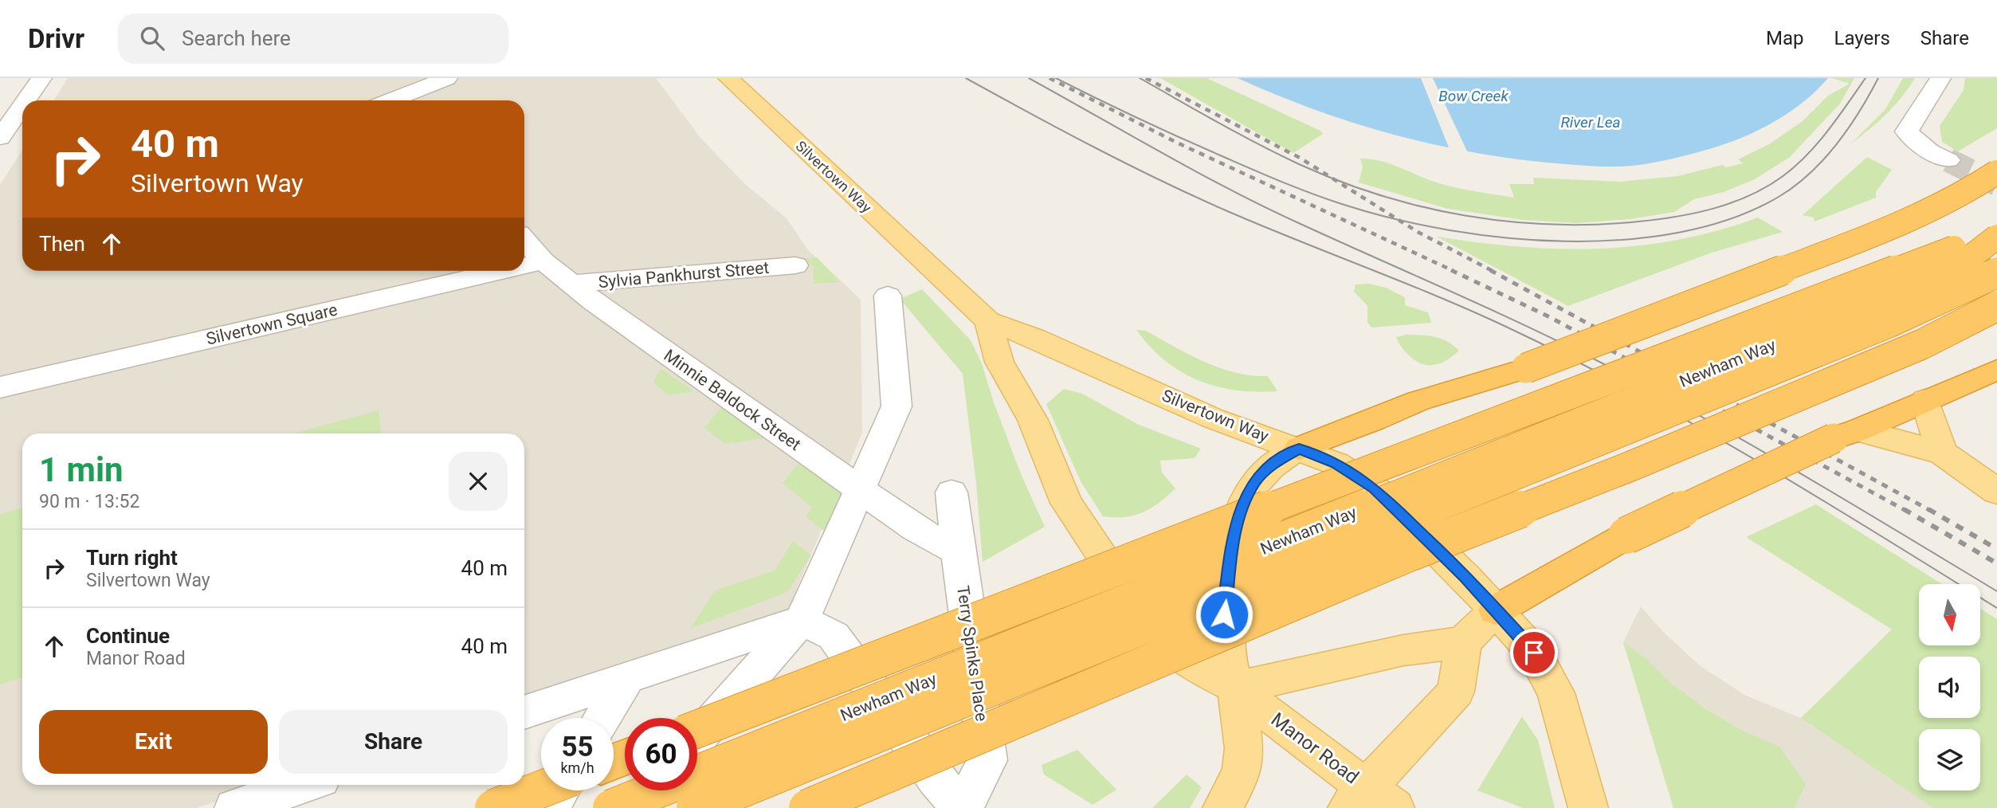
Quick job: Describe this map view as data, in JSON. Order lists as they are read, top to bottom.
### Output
{
  "streets": {
    "highway": ["Newham Way"],
    "main road": ["Silvertown Way", "Manor Road"],
    "street": [
      "Sylvia Pankhurst Street",
      "Silvertown Square",
      "Minnie Baldock Street",
      "Terry Spinks Place"
    ]
  },
  "crossings": [
    ["Sylvia Pankhurst Street", "Minnie Baldock Street"],
    ["Minnie Baldock Street", "Terry Spinks Place"]
  ],
  "water": ["Bow Creek", "River Lea"],
  "north": "bottom",
  "page": {
    "header": "Drivr",
    "search": "Search here",
    "nav": ["Map", "Layers", "Share"],
    "turn": ["40 m", "Silvertown Way"],
    "then": "Then",
    "heading": ["1 min", "90 m · 13:52"],
    "list": [
      {
        "name": "Turn right",
        "note": "Silvertown Way",
        "value": "40 m"
      },
      {
        "name": "Continue",
        "note": "Manor Road",
        "value": "40 m"
      }
    ],
    "buttons": ["Exit", "Share"],
    "speed": "55 km/h",
    "limit": "60"
  }
}
